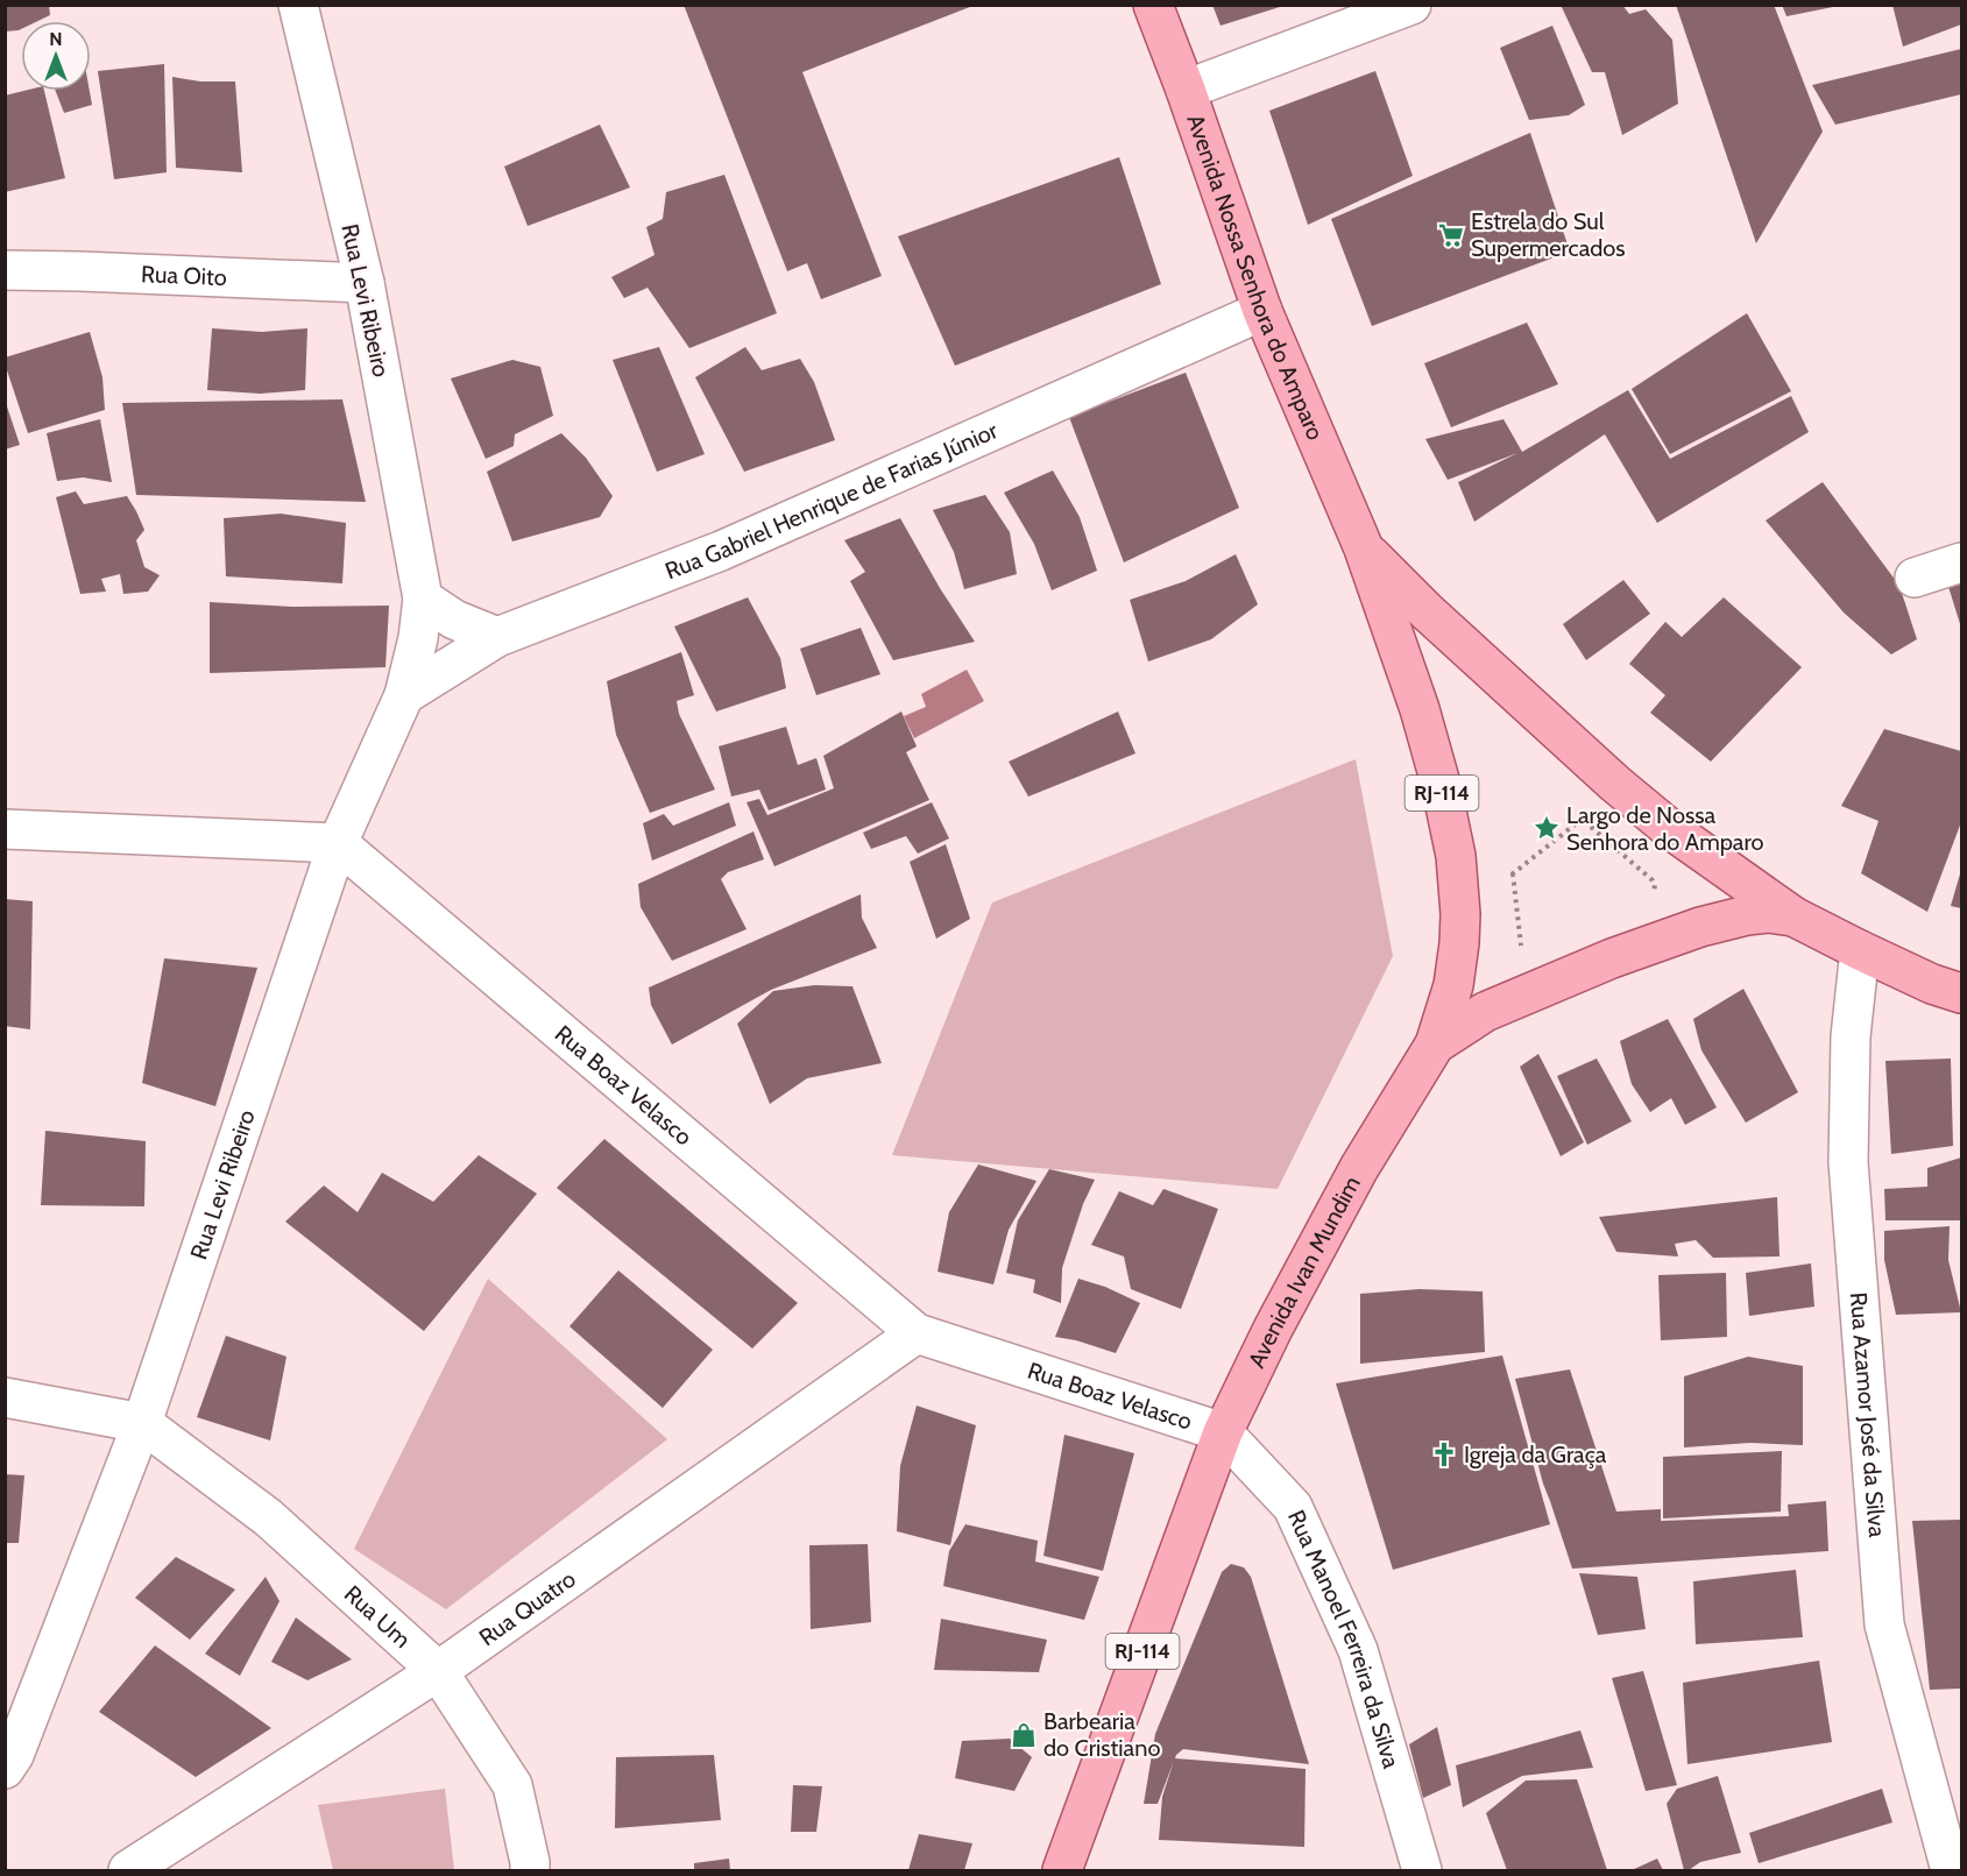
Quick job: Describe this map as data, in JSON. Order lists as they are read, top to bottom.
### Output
{
  "streets": {
    "main road": ["Avenida Nossa Senhora do Amparo", "RJ-114", "Avenida Ivan Mundim"],
    "street": [
      "Rua Oito",
      "Rua Levi Ribeiro",
      "Rua Gabriel Henrique de Farias Júnior",
      "Rua Boaz Velasco",
      "Rua Azamor José da Silva",
      "Rua Quatro",
      "Rua Um",
      "Rua Manoel Ferreira da Silva"
    ]
  },
  "crossings": [
    ["Rua Oito", "Rua Levi Ribeiro"],
    ["Avenida Nossa Senhora do Amparo", "Rua Gabriel Henrique de Farias Júnior"],
    ["Avenida Nossa Senhora do Amparo", "RJ-114"],
    ["Avenida Nossa Senhora do Amparo", "Avenida Ivan Mundim"],
    ["Rua Levi Ribeiro", "Rua Gabriel Henrique de Farias Júnior"],
    ["Rua Levi Ribeiro", "Rua Boaz Velasco"],
    ["Rua Levi Ribeiro", "Rua Um"],
    ["RJ-114", "Avenida Ivan Mundim"],
    ["RJ-114", "Rua Azamor José da Silva"],
    ["Rua Boaz Velasco", "Avenida Ivan Mundim"],
    ["Rua Boaz Velasco", "Rua Quatro"],
    ["Rua Boaz Velasco", "Rua Manoel Ferreira da Silva"],
    ["Avenida Ivan Mundim", "Rua Manoel Ferreira da Silva"],
    ["Rua Quatro", "Rua Um"]
  ],
  "places": {
    "supermarket": ["Estrela do Sul Supermercados"],
    "place": ["Largo de Nossa Senhora do Amparo"],
    "church": ["Igreja da Graça"],
    "shop": ["Barbearia do Cristiano"]
  },
  "north": "top"
}
